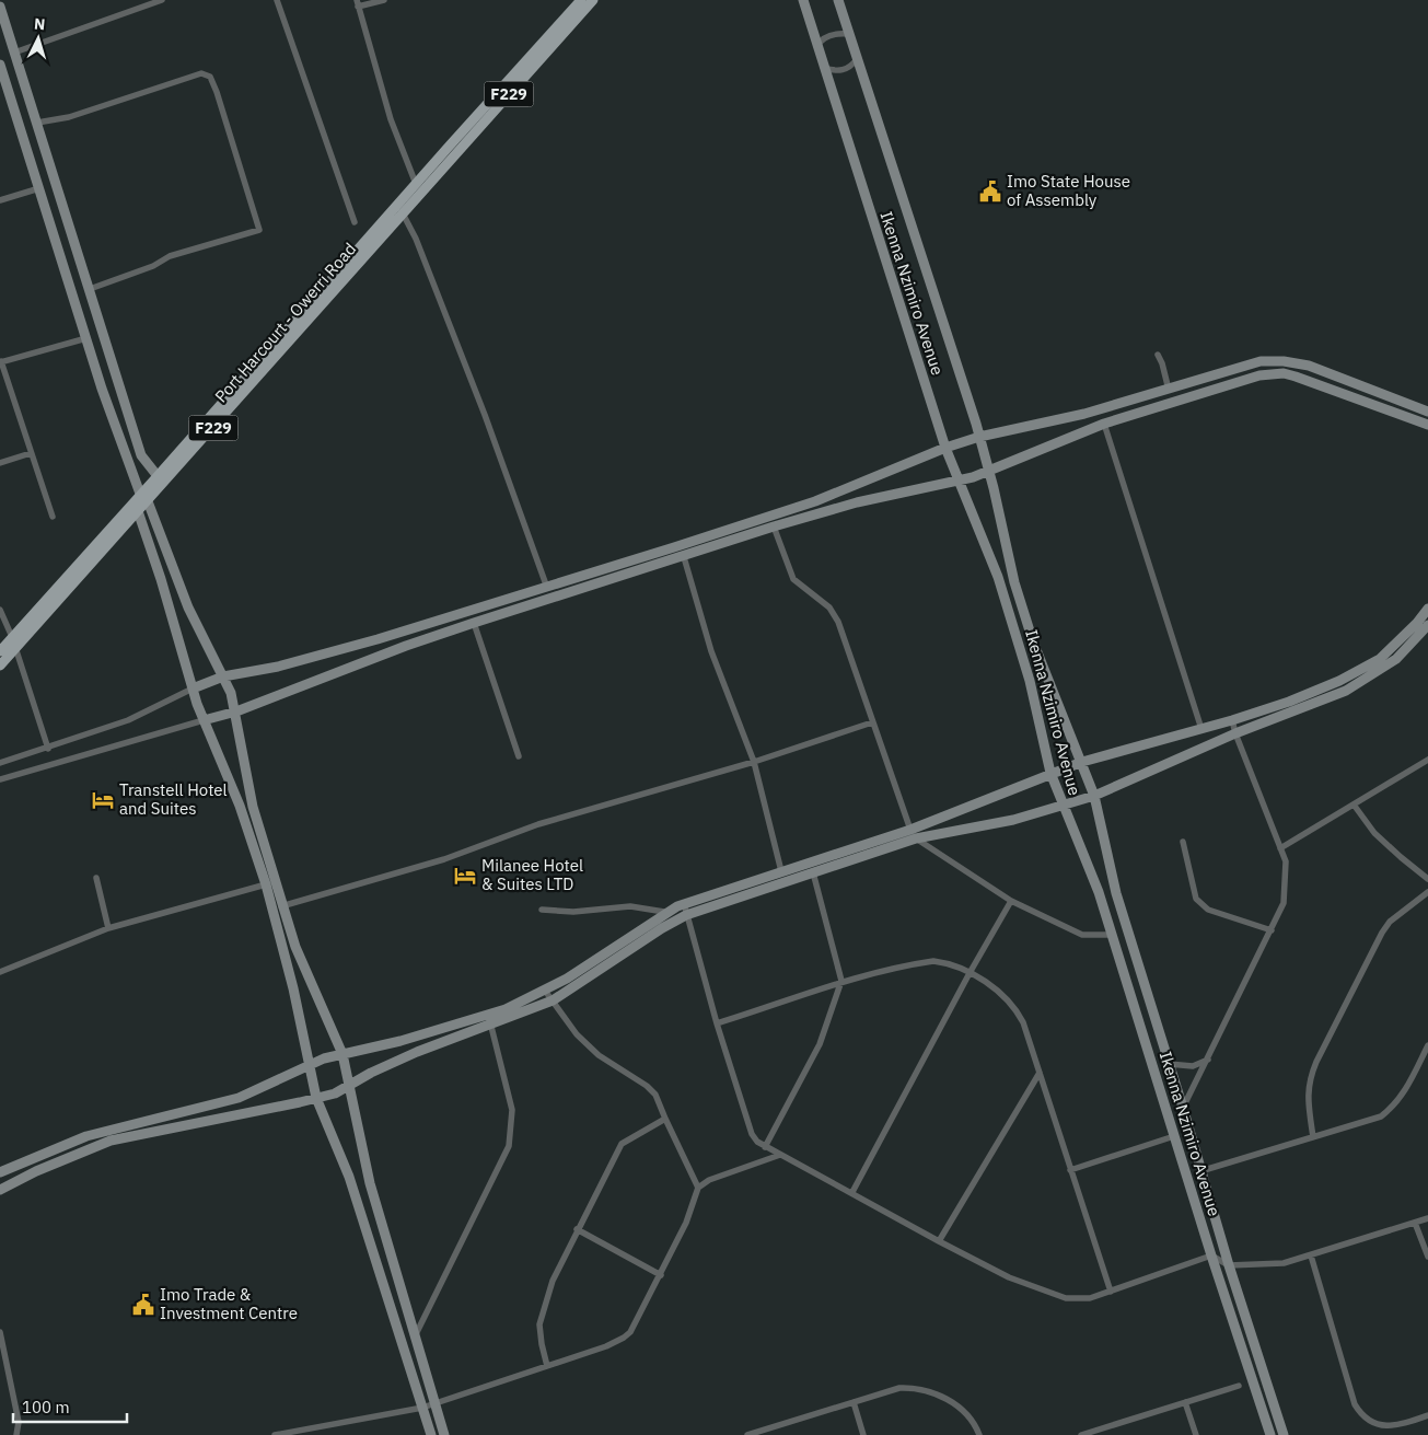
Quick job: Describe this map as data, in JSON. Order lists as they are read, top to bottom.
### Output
{
  "streets": {
    "main road": ["F229", "Port Harcourt - Owerri Road"],
    "street": ["Ikenna Nzimiro Avenue"]
  },
  "places": {
    "public building": ["Imo State House of Assembly", "Imo Trade & Investment Centre"],
    "hotel": ["Transtell Hotel and Suites", "Milanee Hotel & Suites LTD"]
  },
  "scale_bar": "100 m",
  "north": "top"
}
